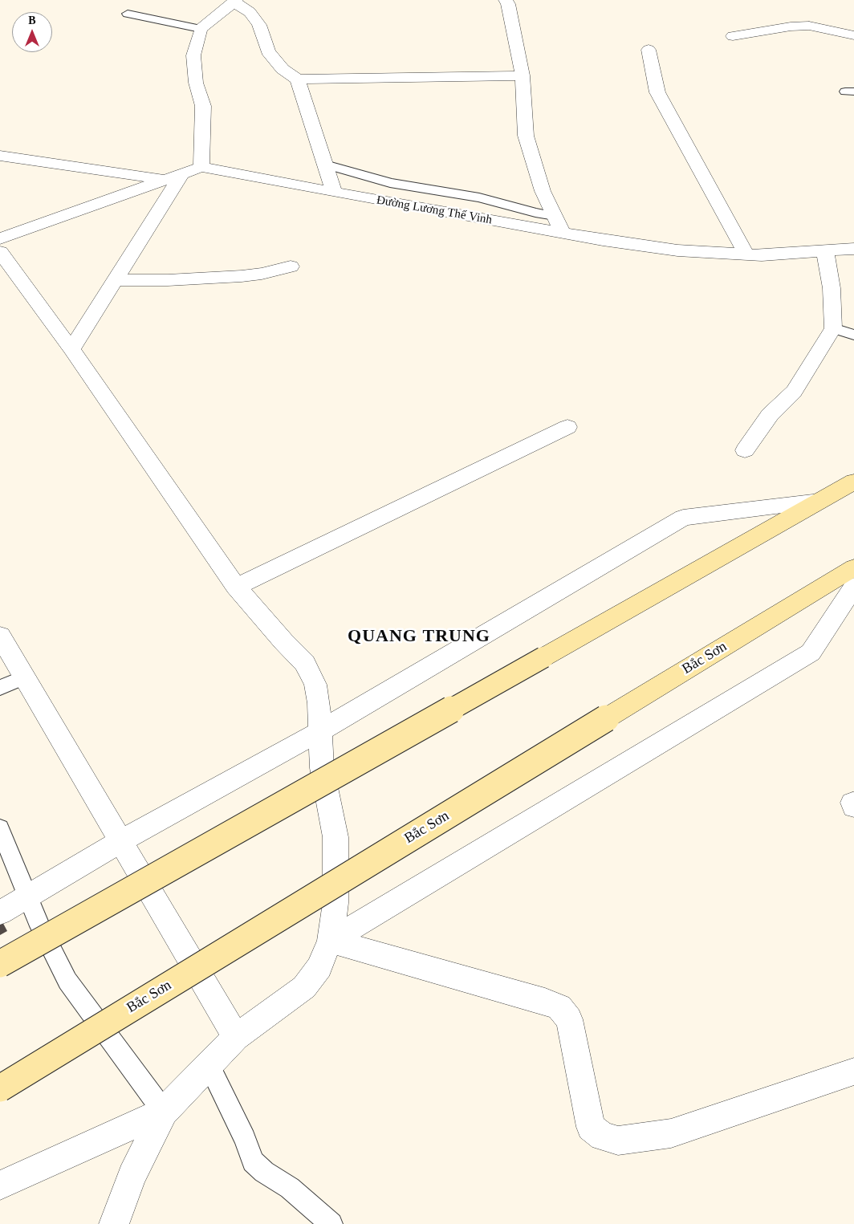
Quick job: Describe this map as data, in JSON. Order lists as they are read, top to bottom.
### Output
{
  "streets": {
    "main road": ["Bắc Sơn"],
    "street": ["Đường Lương Thế Vinh"]
  },
  "districts": ["QUANG TRUNG"],
  "north": "top"
}
